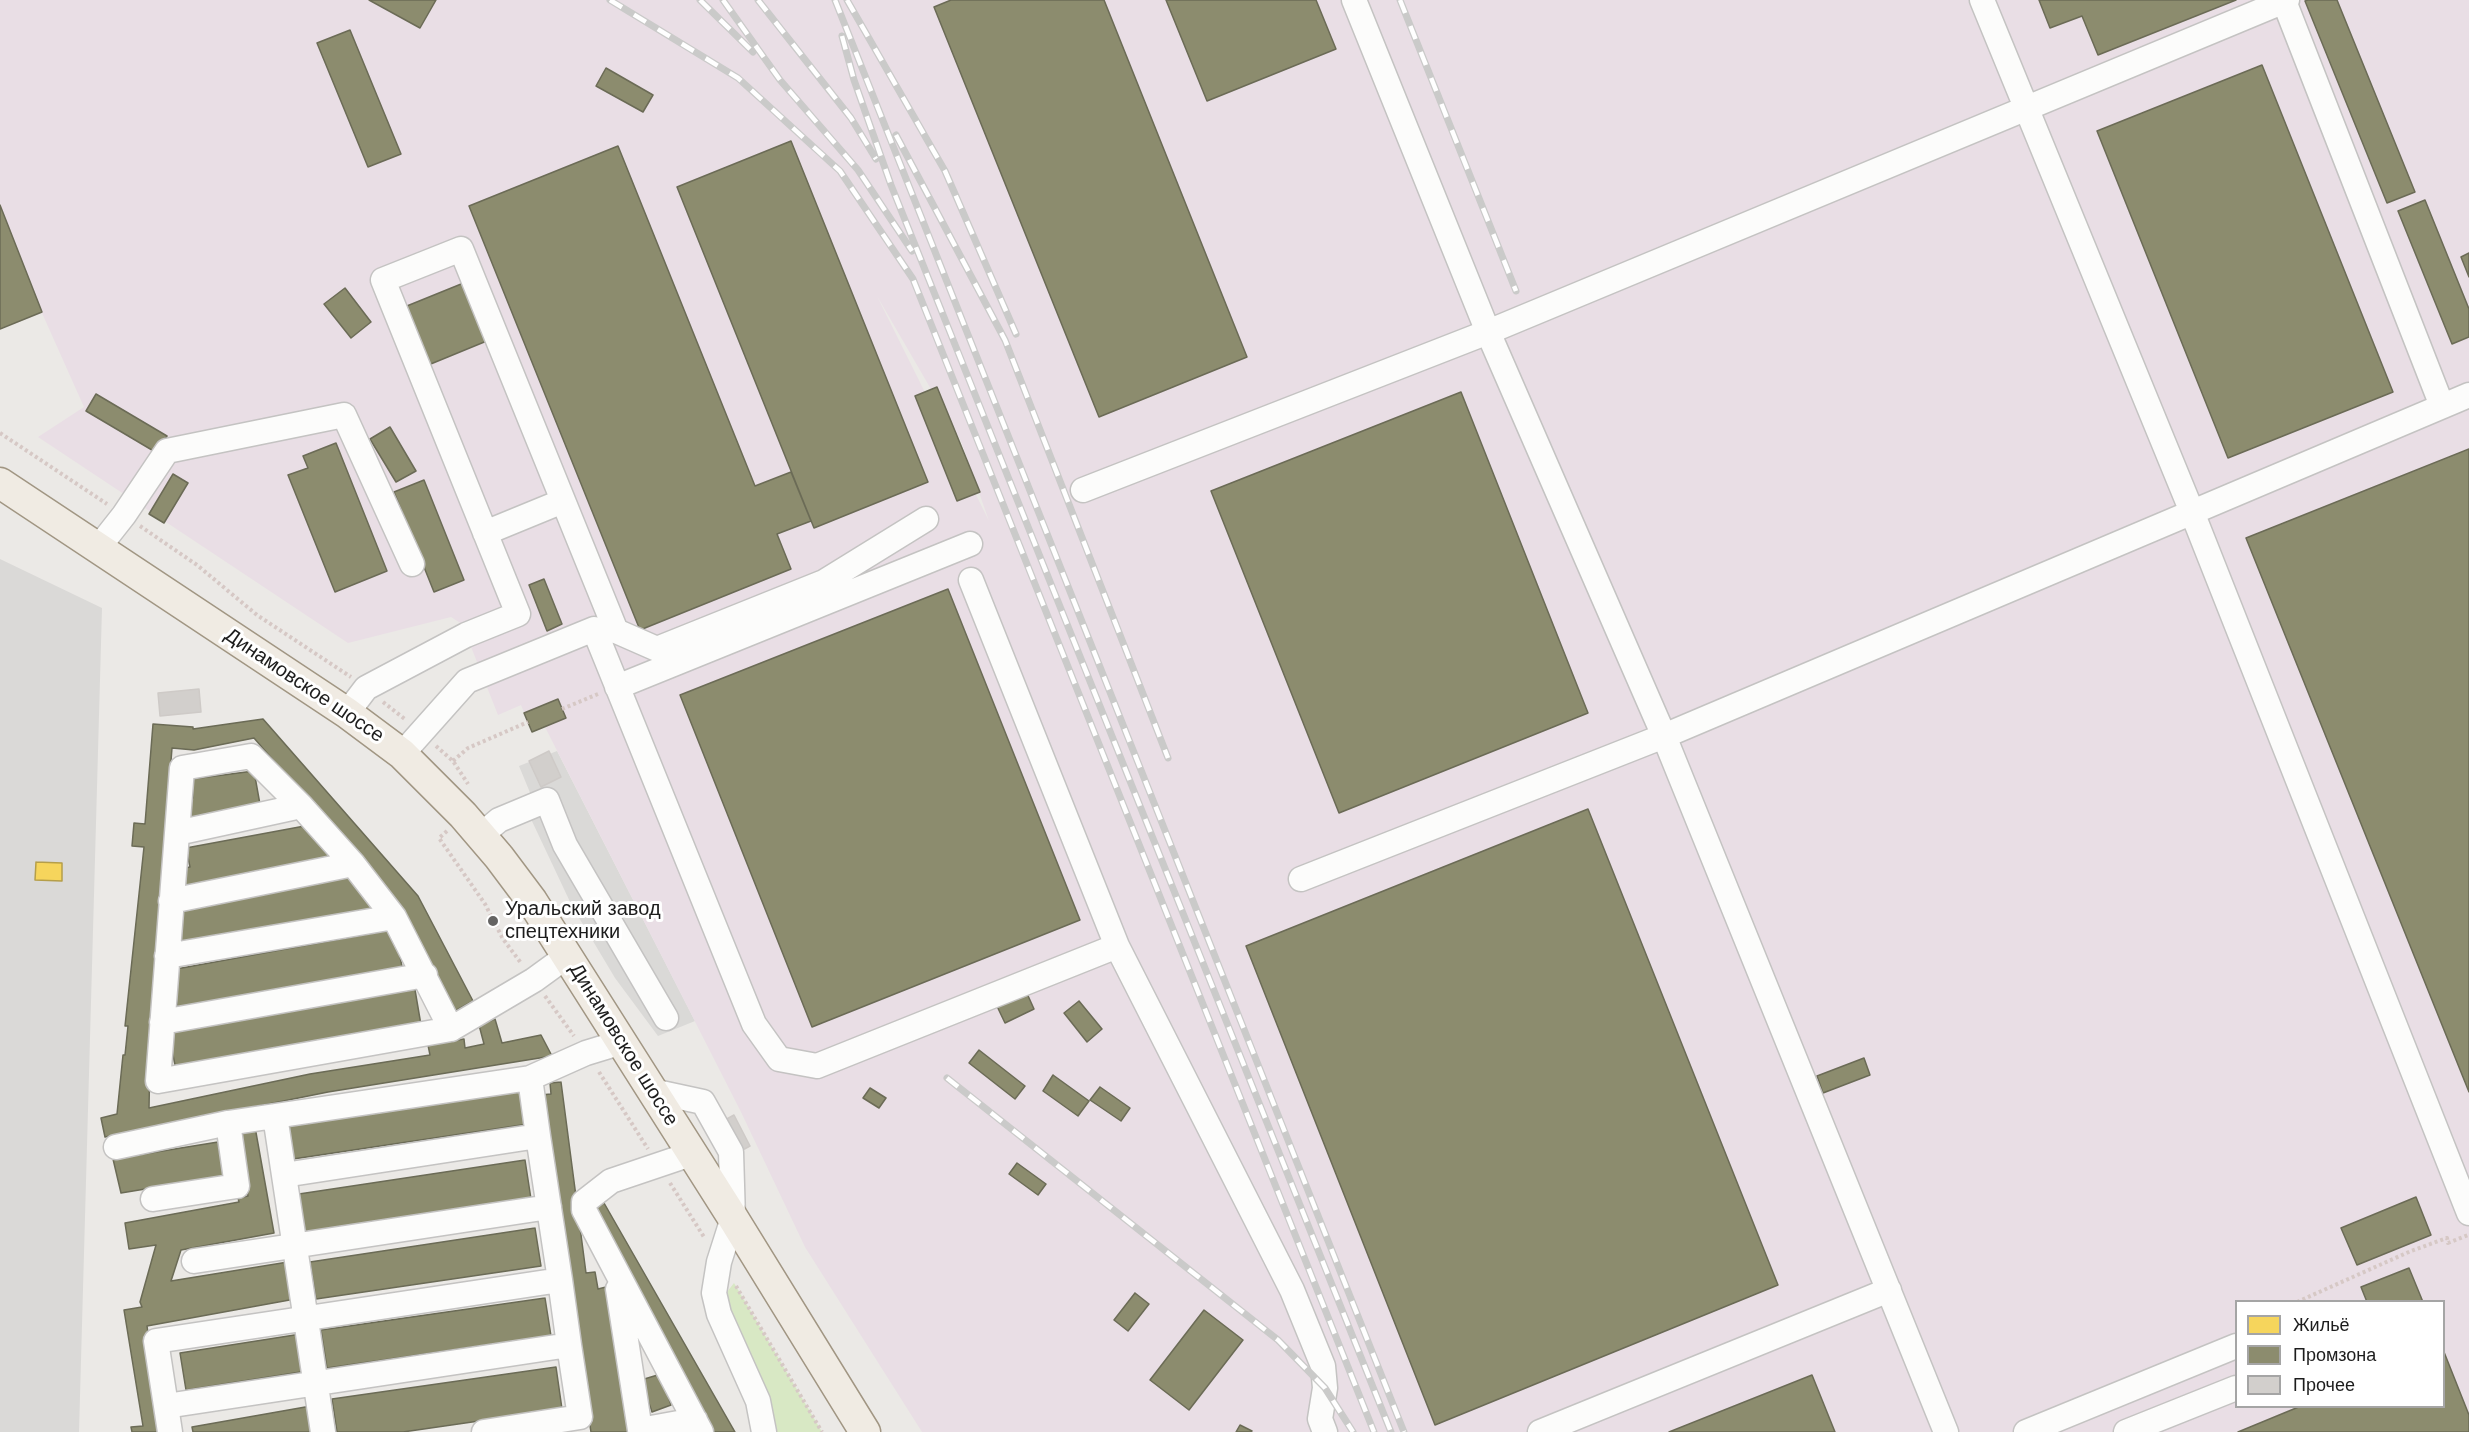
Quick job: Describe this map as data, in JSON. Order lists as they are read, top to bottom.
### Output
{
  "streets": {
    "main road": ["Динамовское шоссе"]
  },
  "places": ["Уральский завод спецтехники"],
  "legend": ["Жильё", "Промзона", "Прочее"]
}
